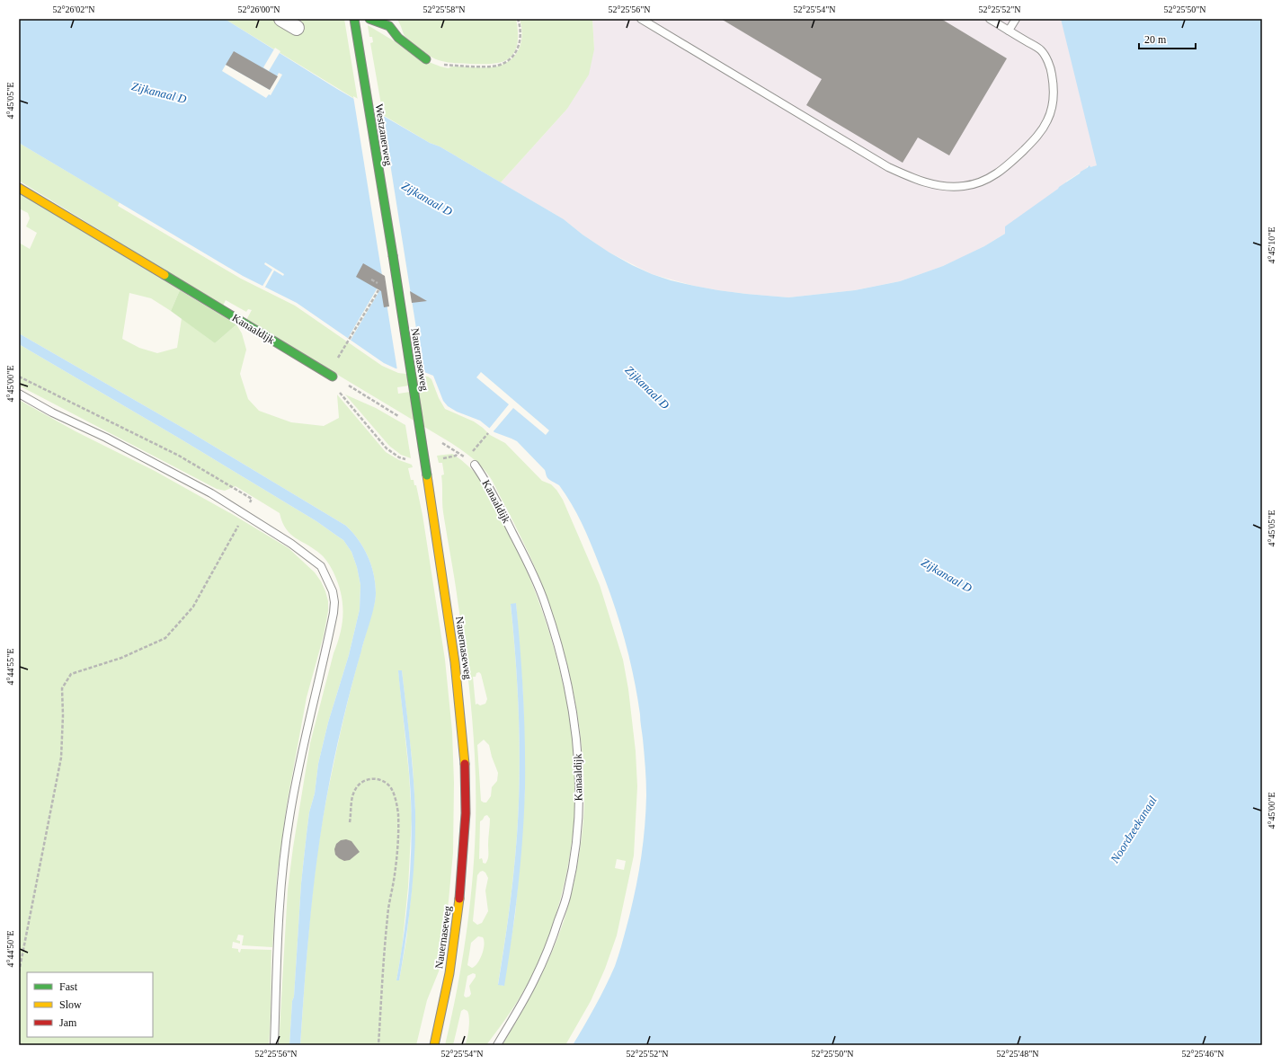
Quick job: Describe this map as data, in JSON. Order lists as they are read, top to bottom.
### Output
{
  "streets": {
    "main road": ["Westzanerweg", "Kanaaldijk", "Nauernaseweg"]
  },
  "crossings": [
    ["Westzanerweg", "Nauernaseweg"]
  ],
  "water": ["Zijkanaal D", "Noordzeekanaal"],
  "legend": ["Fast", "Slow", "Jam"],
  "scale_bar": "20 m",
  "coordinates": [
    "52°26'02\"N",
    "52°26'00\"N",
    "52°25'58\"N",
    "52°25'56\"N",
    "52°25'54\"N",
    "52°25'52\"N",
    "52°25'50\"N",
    "4°45'05\"E",
    "4°45'10\"E",
    "4°45'00\"E",
    "4°44'55\"E",
    "4°44'50\"E",
    "52°25'48\"N",
    "52°25'46\"N"
  ]
}
